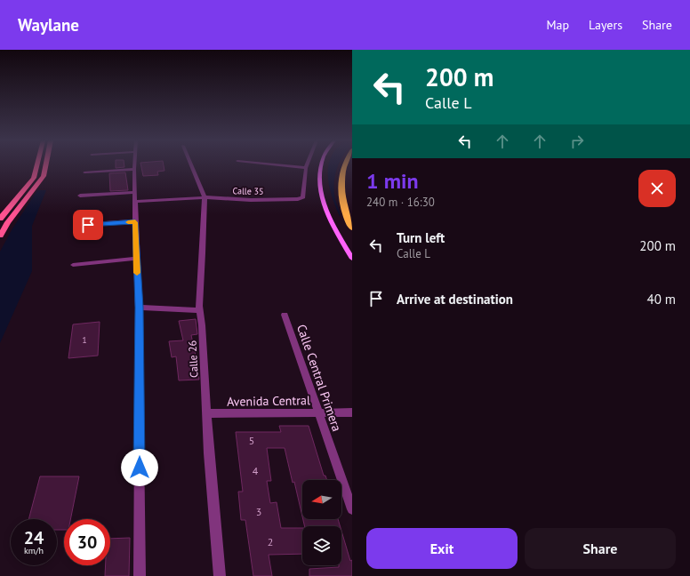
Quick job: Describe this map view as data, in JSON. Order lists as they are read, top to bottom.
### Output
{
  "streets": {
    "street": [
      "Calle 35",
      "Calle 26",
      "Calle Central Primera",
      "Avenida Central"
    ]
  },
  "crossings": [
    ["Calle 35", "Calle 26"],
    ["Calle 26", "Avenida Central"],
    ["Calle Central Primera", "Avenida Central"]
  ],
  "house_numbers": [
    "1",
    "5",
    "4",
    "3",
    "2"
  ],
  "north": "left",
  "page": {
    "header": "Waylane",
    "nav": ["Map", "Layers", "Share"],
    "turn": ["200 m", "Calle L"],
    "heading": ["1 min", "240 m · 16:30"],
    "list": [
      {
        "name": "Turn left",
        "note": "Calle L",
        "value": "200 m"
      },
      {
        "name": "Arrive at destination",
        "value": "40 m"
      }
    ],
    "speed": "24 km/h",
    "limit": "30",
    "buttons": ["Exit", "Share"]
  }
}
